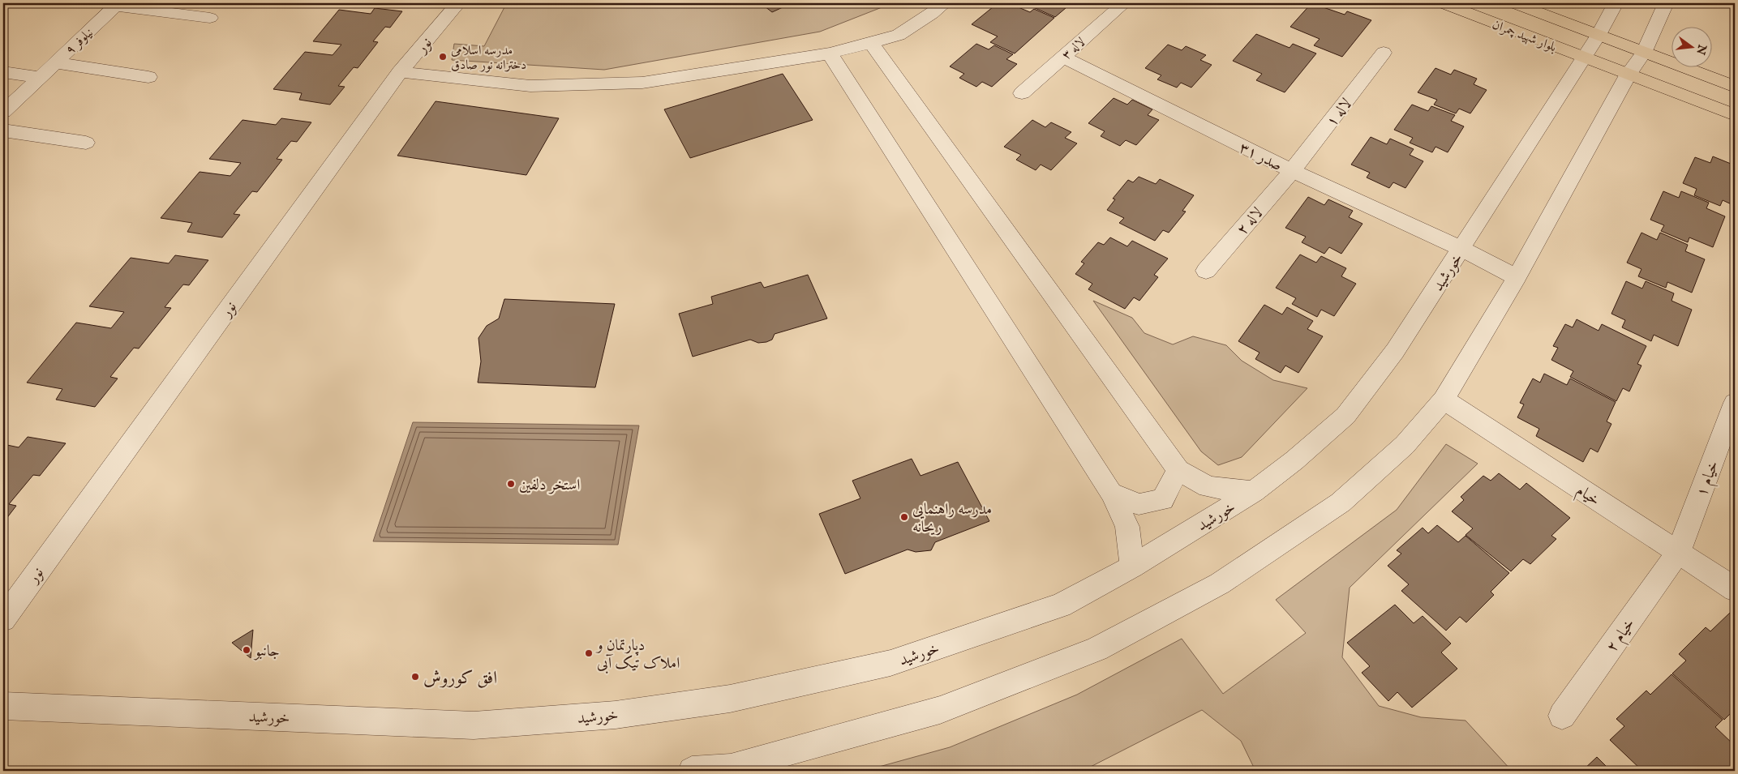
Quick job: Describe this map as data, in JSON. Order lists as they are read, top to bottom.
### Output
{
  "streets": {
    "main road": ["بلوار شهید چمران"],
    "street": [
      "نیلوفر ۹",
      "نور",
      "لاله ۳",
      "لاله ۱",
      "صدر ۳۱",
      "لاله ۲",
      "خورشید",
      "خیام ۱",
      "خیام",
      "خیام ۲"
    ]
  },
  "crossings": [
    ["بلوار شهید چمران", "خورشید"],
    ["لاله ۳", "صدر ۳۱"],
    ["لاله ۱", "صدر ۳۱"],
    ["لاله ۱", "لاله ۲"],
    ["صدر ۳۱", "لاله ۲"],
    ["صدر ۳۱", "خورشید"],
    ["خیام ۱", "خیام"],
    ["خیام ۱", "خیام ۲"],
    ["خیام", "خیام ۲"]
  ],
  "places": [
    "مدرسه اسلامی دخترانه نور صادق",
    "استخر دلفین",
    "مدرسه راهنمایی ریحانه",
    "جانبو",
    "دپارتمان و املاک تیک آبی",
    "افق کوروش"
  ],
  "north": "right"
}
